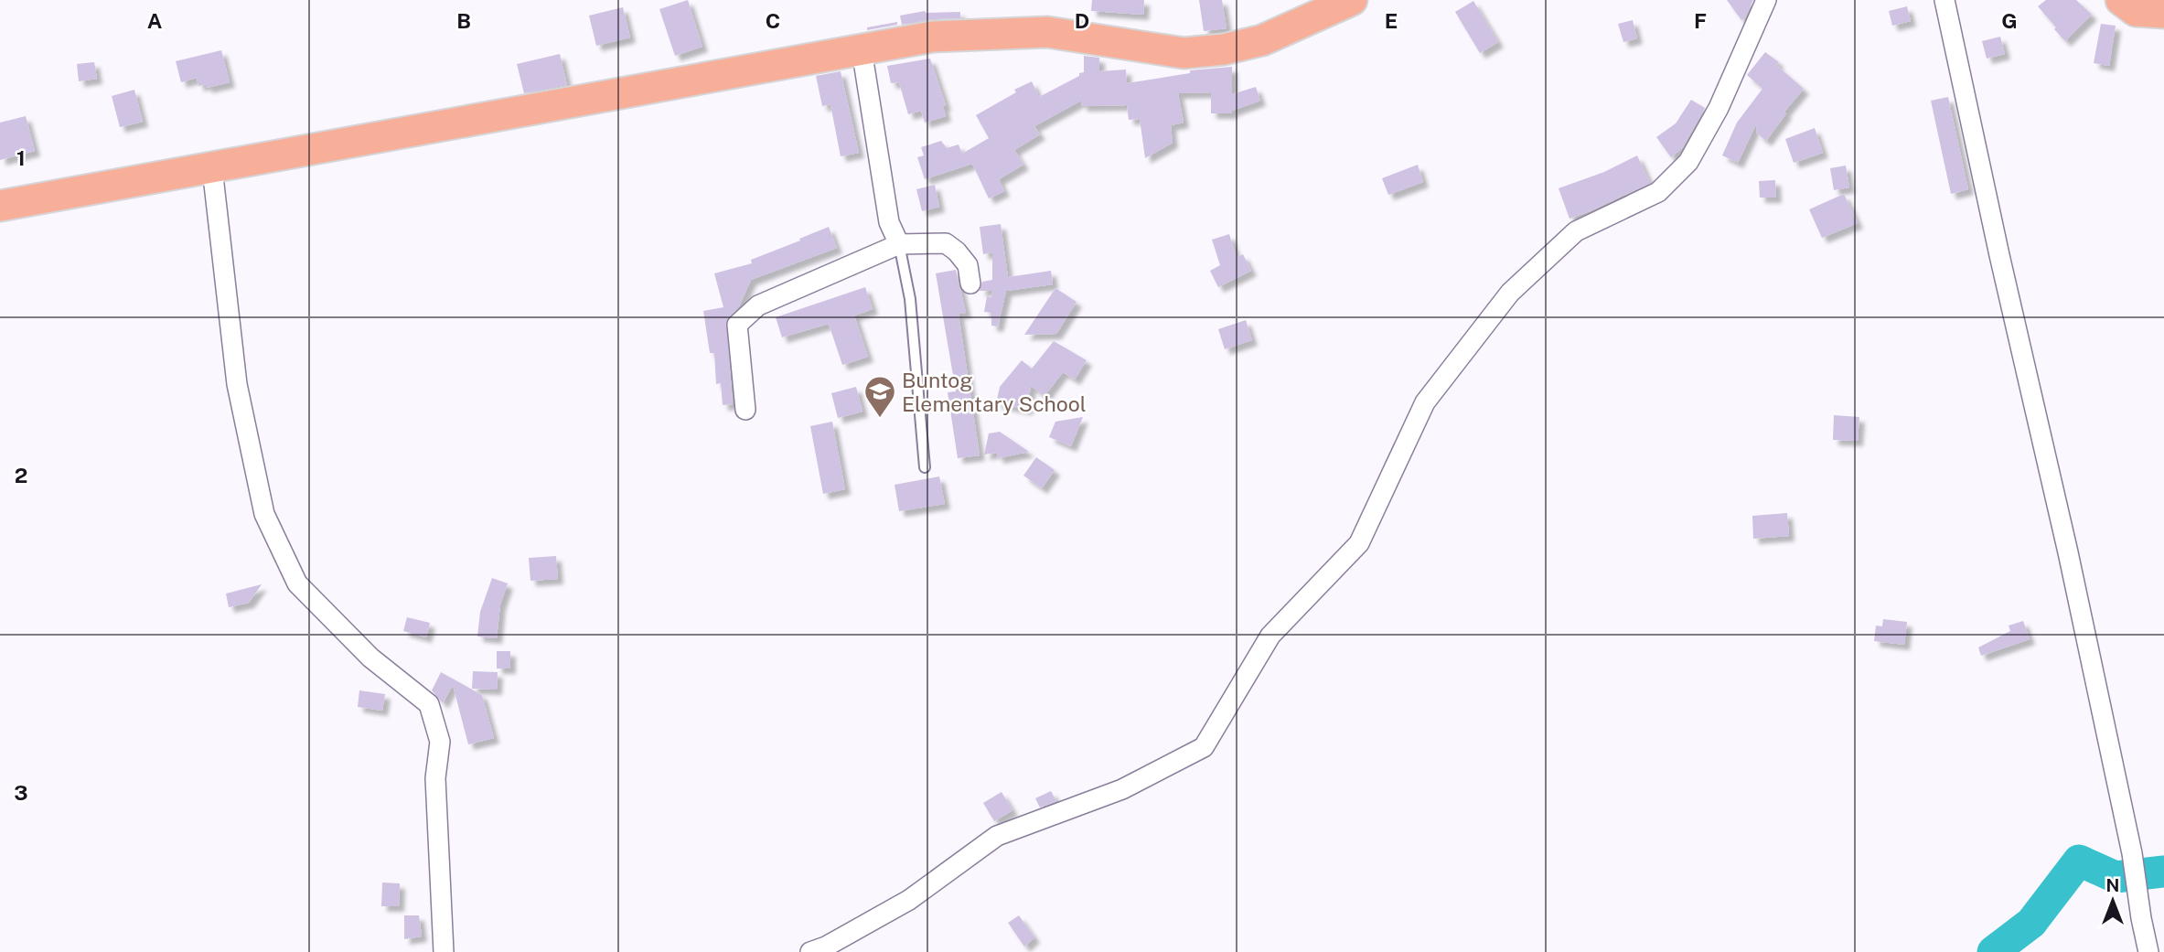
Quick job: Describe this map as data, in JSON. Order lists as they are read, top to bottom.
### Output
{
  "places": {
    "school or university": ["Buntog Elementary School"]
  },
  "north": "top",
  "grid": {
    "columns": [
      "A",
      "B",
      "C",
      "D",
      "E",
      "F",
      "G"
    ],
    "rows": ["1", "2", "3"]
  }
}
